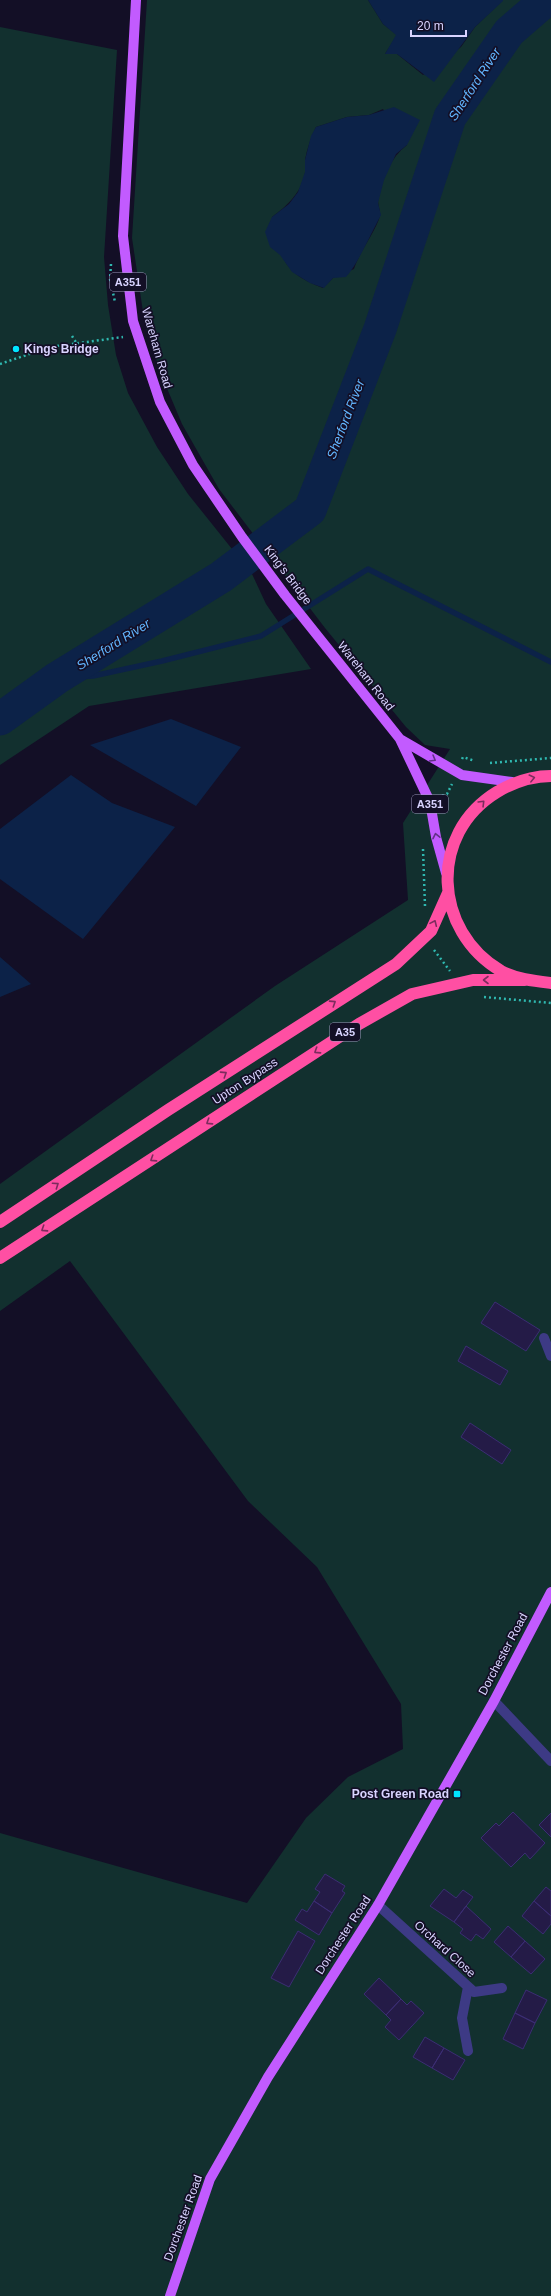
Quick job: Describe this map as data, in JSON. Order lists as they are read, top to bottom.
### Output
{
  "streets": {
    "highway": ["A35", "Upton Bypass"],
    "main road": [
      "A351",
      "Wareham Road",
      "King's Bridge",
      "Dorchester Road"
    ],
    "street": ["Orchard Close"]
  },
  "crossings": [
    ["Wareham Road", "King's Bridge"],
    ["Dorchester Road", "Orchard Close"]
  ],
  "water": ["Sherford River"],
  "places": {
    "other": ["Kings Bridge"],
    "transit": ["Post Green Road"]
  },
  "scale_bar": "20 m"
}
